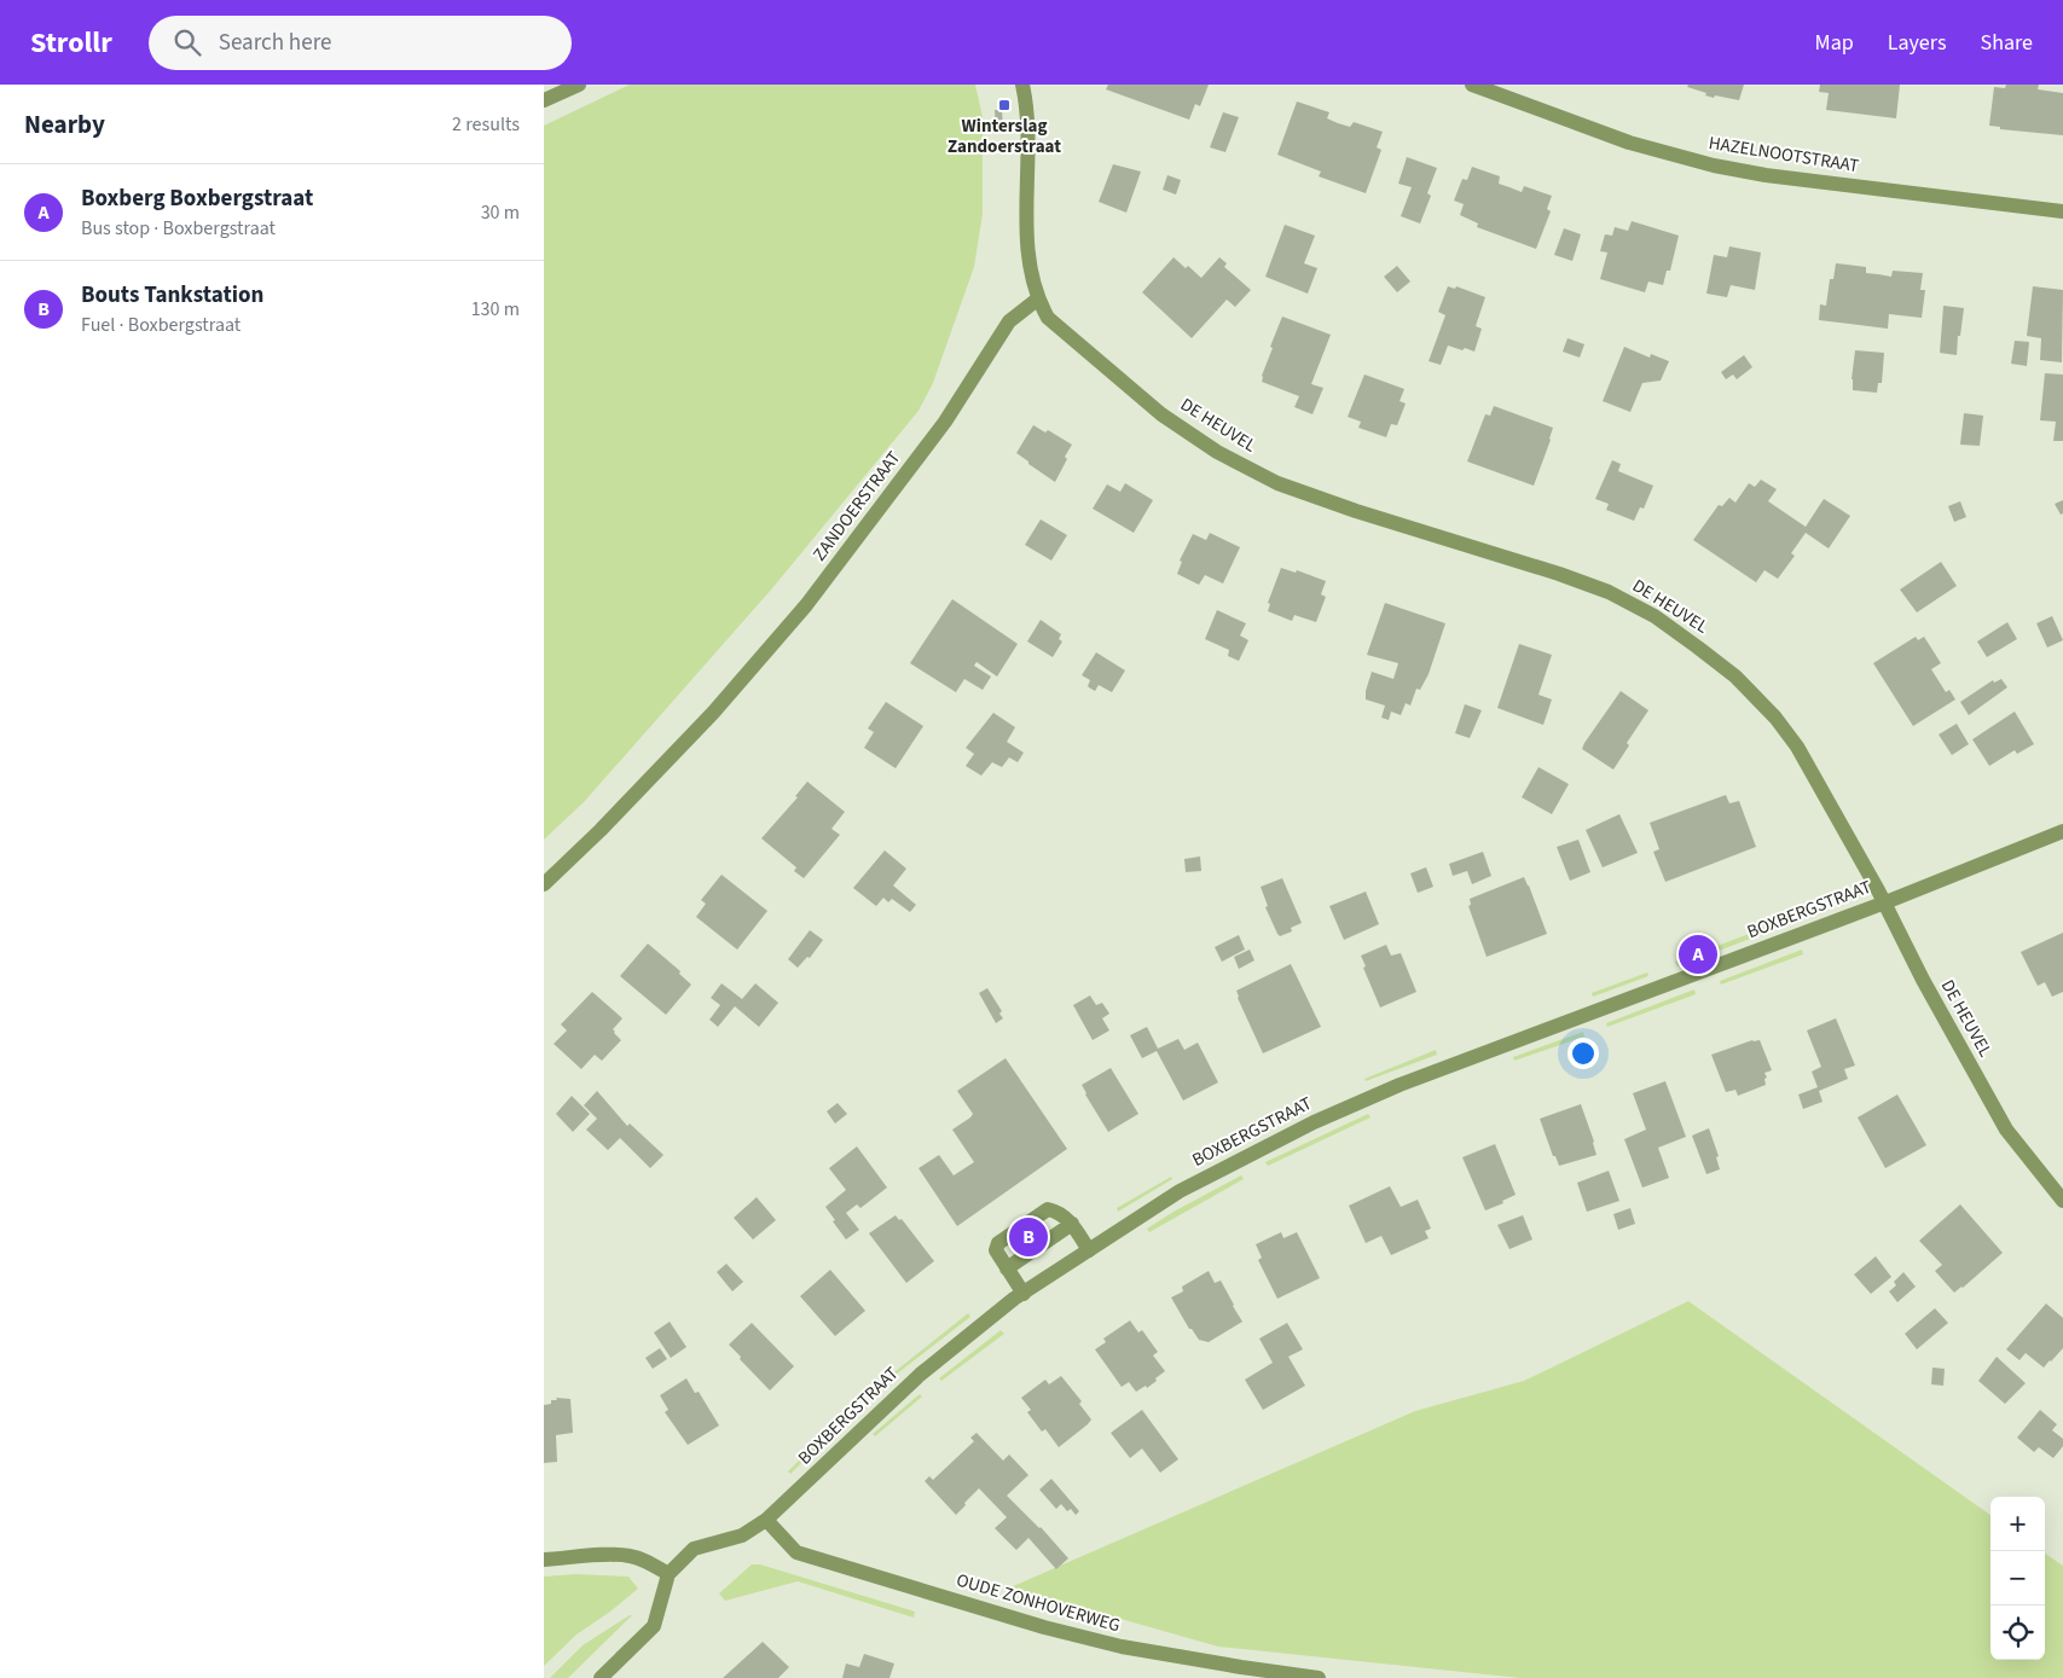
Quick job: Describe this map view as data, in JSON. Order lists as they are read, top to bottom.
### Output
{
  "streets": {
    "street": [
      "HAZELNOOTSTRAAT",
      "DE HEUVEL",
      "ZANDOERSTRAAT",
      "BOXBERGSTRAAT",
      "OUDE ZONHOVERWEG"
    ]
  },
  "crossings": [
    ["DE HEUVEL", "ZANDOERSTRAAT"],
    ["DE HEUVEL", "BOXBERGSTRAAT"],
    ["BOXBERGSTRAAT", "OUDE ZONHOVERWEG"]
  ],
  "places": {
    "transit": ["Winterslag Zandoerstraat"]
  },
  "page": {
    "header": "Strollr",
    "search": "Search here",
    "nav": ["Map", "Layers", "Share"],
    "heading": ["Nearby", "2 results"],
    "list": [
      {
        "mark": "A",
        "name": "Boxberg Boxbergstraat",
        "note": "Bus stop · Boxbergstraat",
        "value": "30 m"
      },
      {
        "mark": "B",
        "name": "Bouts Tankstation",
        "note": "Fuel · Boxbergstraat",
        "value": "130 m"
      }
    ],
    "pins": ["A", "B"],
    "map_buttons": ["+", "−"]
  }
}
